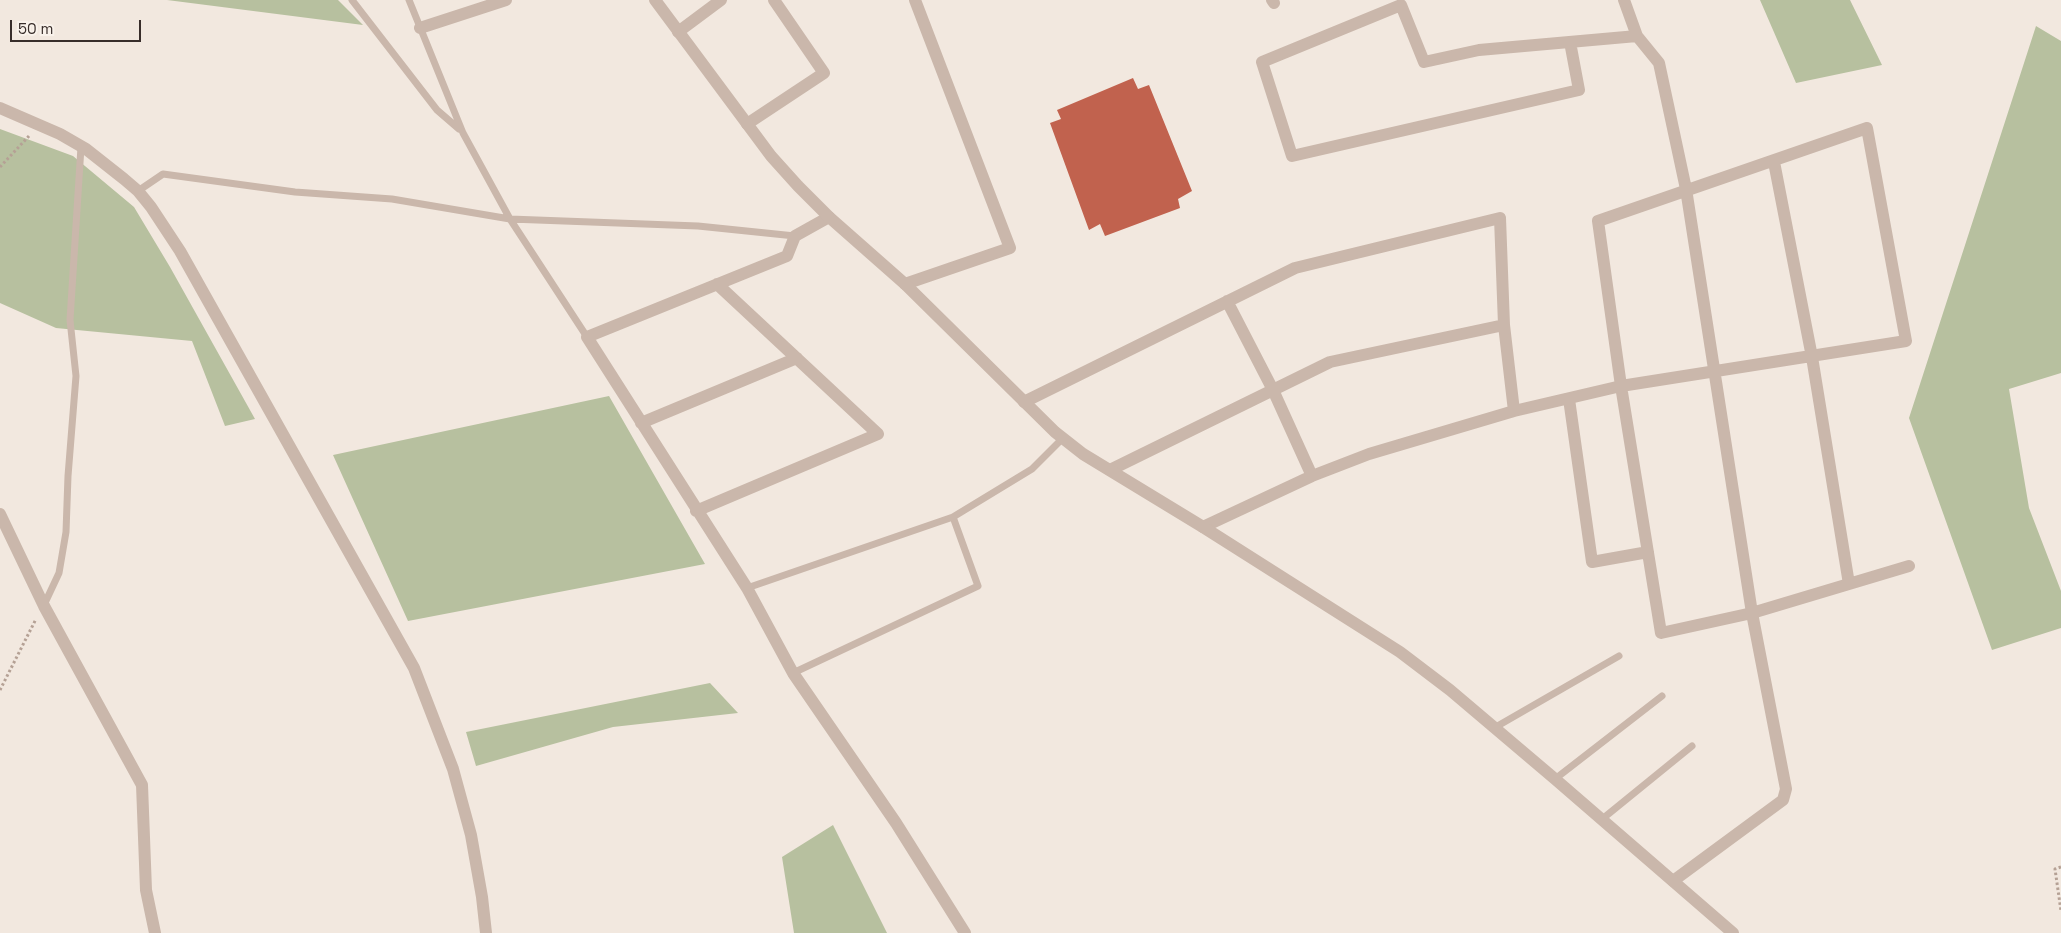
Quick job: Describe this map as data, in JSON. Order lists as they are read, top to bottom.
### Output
{
  "scale_bar": "50 m"
}
